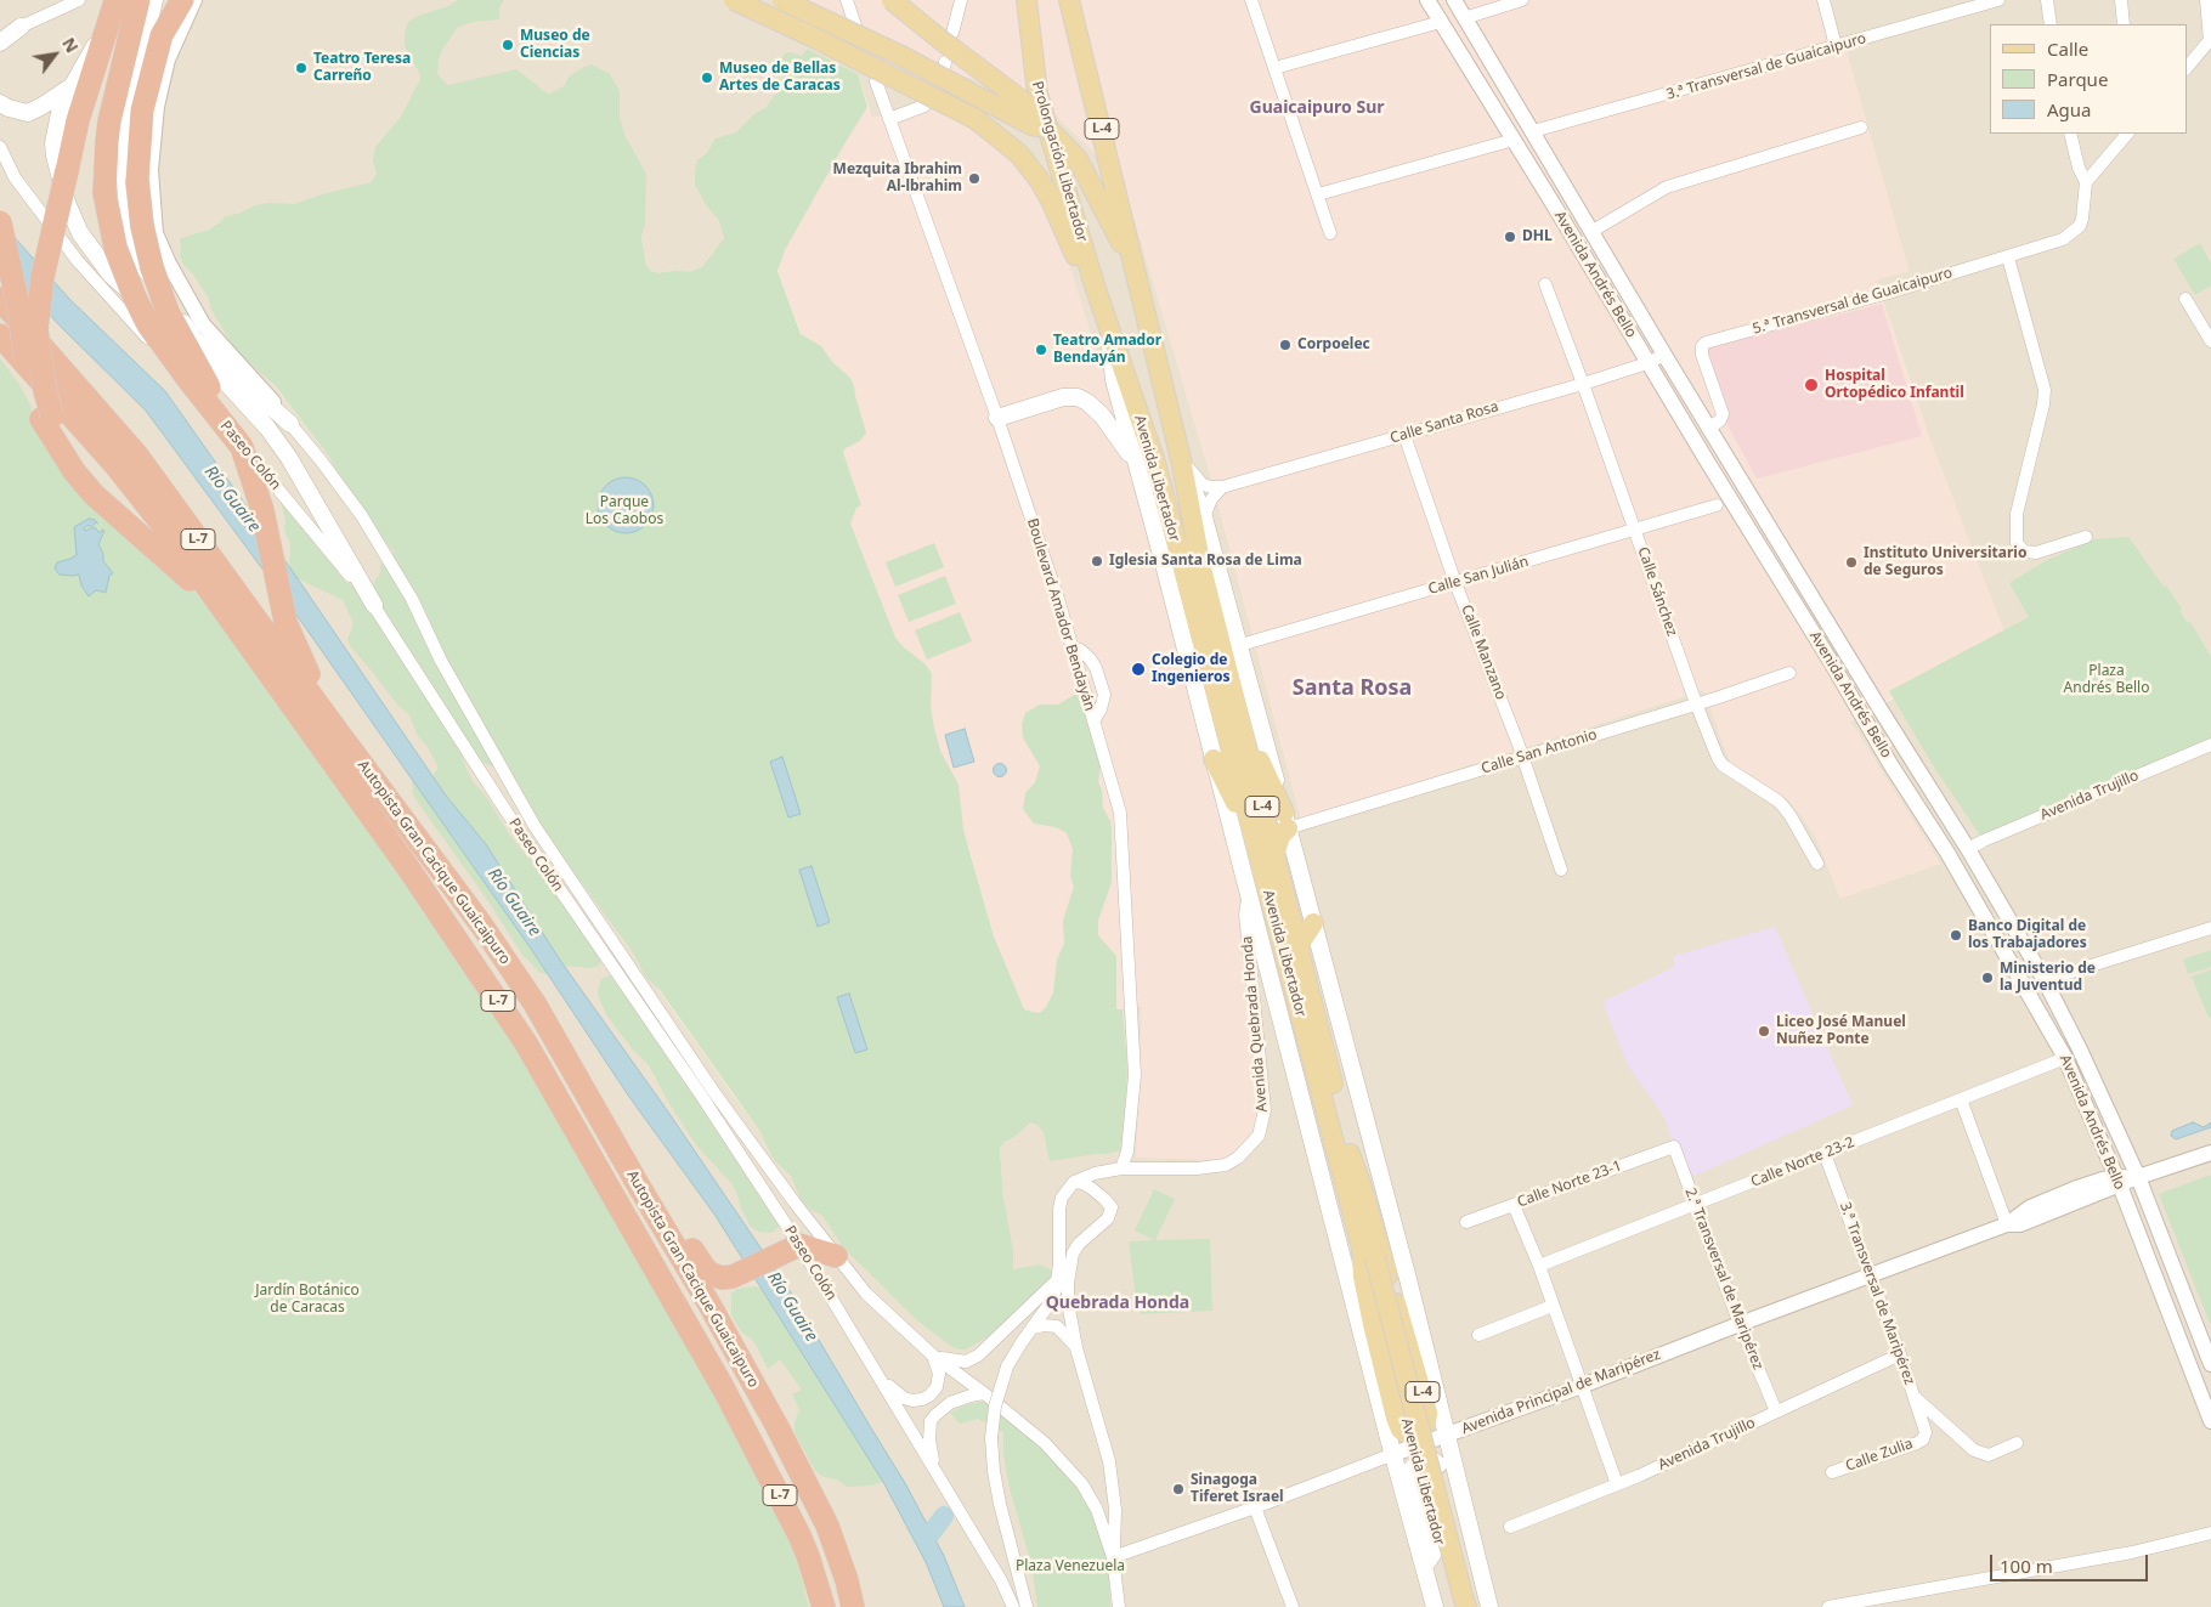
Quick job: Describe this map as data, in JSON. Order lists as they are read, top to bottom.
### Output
{
  "streets": {
    "highway": ["L-7", "Autopista Gran Cacique Guaicaipuro"],
    "main road": ["L-4", "Prolongación Libertador", "Avenida Libertador"],
    "street": [
      "3.ª Transversal de Guaicaipuro",
      "Avenida Andrés Bello",
      "5.ª Transversal de Guaicaipuro",
      "Calle Santa Rosa",
      "Paseo Colón",
      "Calle San Julián",
      "Calle Sánchez",
      "Boulevard Amador Bendayán",
      "Calle Manzano",
      "Calle San Antonio",
      "Avenida Trujillo",
      "Avenida Quebrada Honda",
      "Calle Norte 23-2",
      "Calle Norte 23-1",
      "2.ª Transversal de Maripérez",
      "3.ª Transversal de Maripérez",
      "Avenida Principal de Maripérez",
      "Calle Zulia"
    ]
  },
  "crossings": [
    ["3.ª Transversal de Guaicaipuro", "Avenida Andrés Bello"],
    ["L-4", "Prolongación Libertador"],
    ["L-4", "Avenida Libertador"],
    ["L-4", "Calle San Antonio"],
    ["Prolongación Libertador", "Avenida Libertador"],
    ["Avenida Andrés Bello", "5.ª Transversal de Guaicaipuro"],
    ["Avenida Andrés Bello", "Calle Santa Rosa"],
    ["Avenida Andrés Bello", "Avenida Trujillo"],
    ["Avenida Andrés Bello", "Calle Norte 23-2"],
    ["Avenida Andrés Bello", "Avenida Principal de Maripérez"],
    ["Calle Santa Rosa", "Calle Sánchez"],
    ["Calle Santa Rosa", "Calle Manzano"],
    ["Paseo Colón", "Avenida Principal de Maripérez"],
    ["Avenida Libertador", "Calle San Julián"],
    ["Avenida Libertador", "Calle San Antonio"],
    ["Avenida Libertador", "Avenida Quebrada Honda"],
    ["Avenida Libertador", "Avenida Principal de Maripérez"],
    ["Calle San Julián", "Calle Sánchez"],
    ["Calle San Julián", "Calle Manzano"],
    ["Calle Sánchez", "Calle San Antonio"],
    ["Boulevard Amador Bendayán", "Avenida Quebrada Honda"],
    ["Calle Manzano", "Calle San Antonio"],
    ["Avenida Trujillo", "2.ª Transversal de Maripérez"],
    ["Avenida Trujillo", "3.ª Transversal de Maripérez"],
    ["Calle Norte 23-2", "2.ª Transversal de Maripérez"],
    ["Calle Norte 23-2", "3.ª Transversal de Maripérez"],
    ["Calle Norte 23-1", "2.ª Transversal de Maripérez"],
    ["2.ª Transversal de Maripérez", "Avenida Principal de Maripérez"],
    ["3.ª Transversal de Maripérez", "Avenida Principal de Maripérez"],
    ["3.ª Transversal de Maripérez", "Calle Zulia"]
  ],
  "districts": ["Guaicaipuro Sur", "Santa Rosa", "Quebrada Honda"],
  "water": ["Río Guaire"],
  "parks": [
    "Parque Los Caobos",
    "Plaza Andrés Bello",
    "Jardín Botánico de Caracas",
    "Plaza Venezuela"
  ],
  "places": [
    "Museo de Ciencias",
    "Teatro Teresa Carreño",
    "Museo de Bellas Artes de Caracas",
    "Mezquita Ibrahim Al-lbrahim",
    "DHL",
    "Corpoelec",
    "Teatro Amador Bendayán",
    "Hospital Ortopédico Infantil",
    "Iglesia Santa Rosa de Lima",
    "Instituto Universitario de Seguros",
    "Colegio de Ingenieros",
    "Banco Digital de los Trabajadores",
    "Ministerio de la Juventud",
    "Liceo José Manuel Nuñez Ponte",
    "Sinagoga Tiferet Israel"
  ],
  "legend": ["Calle", "Parque", "Agua"],
  "scale_bar": "100 m",
  "north": "top right"
}
